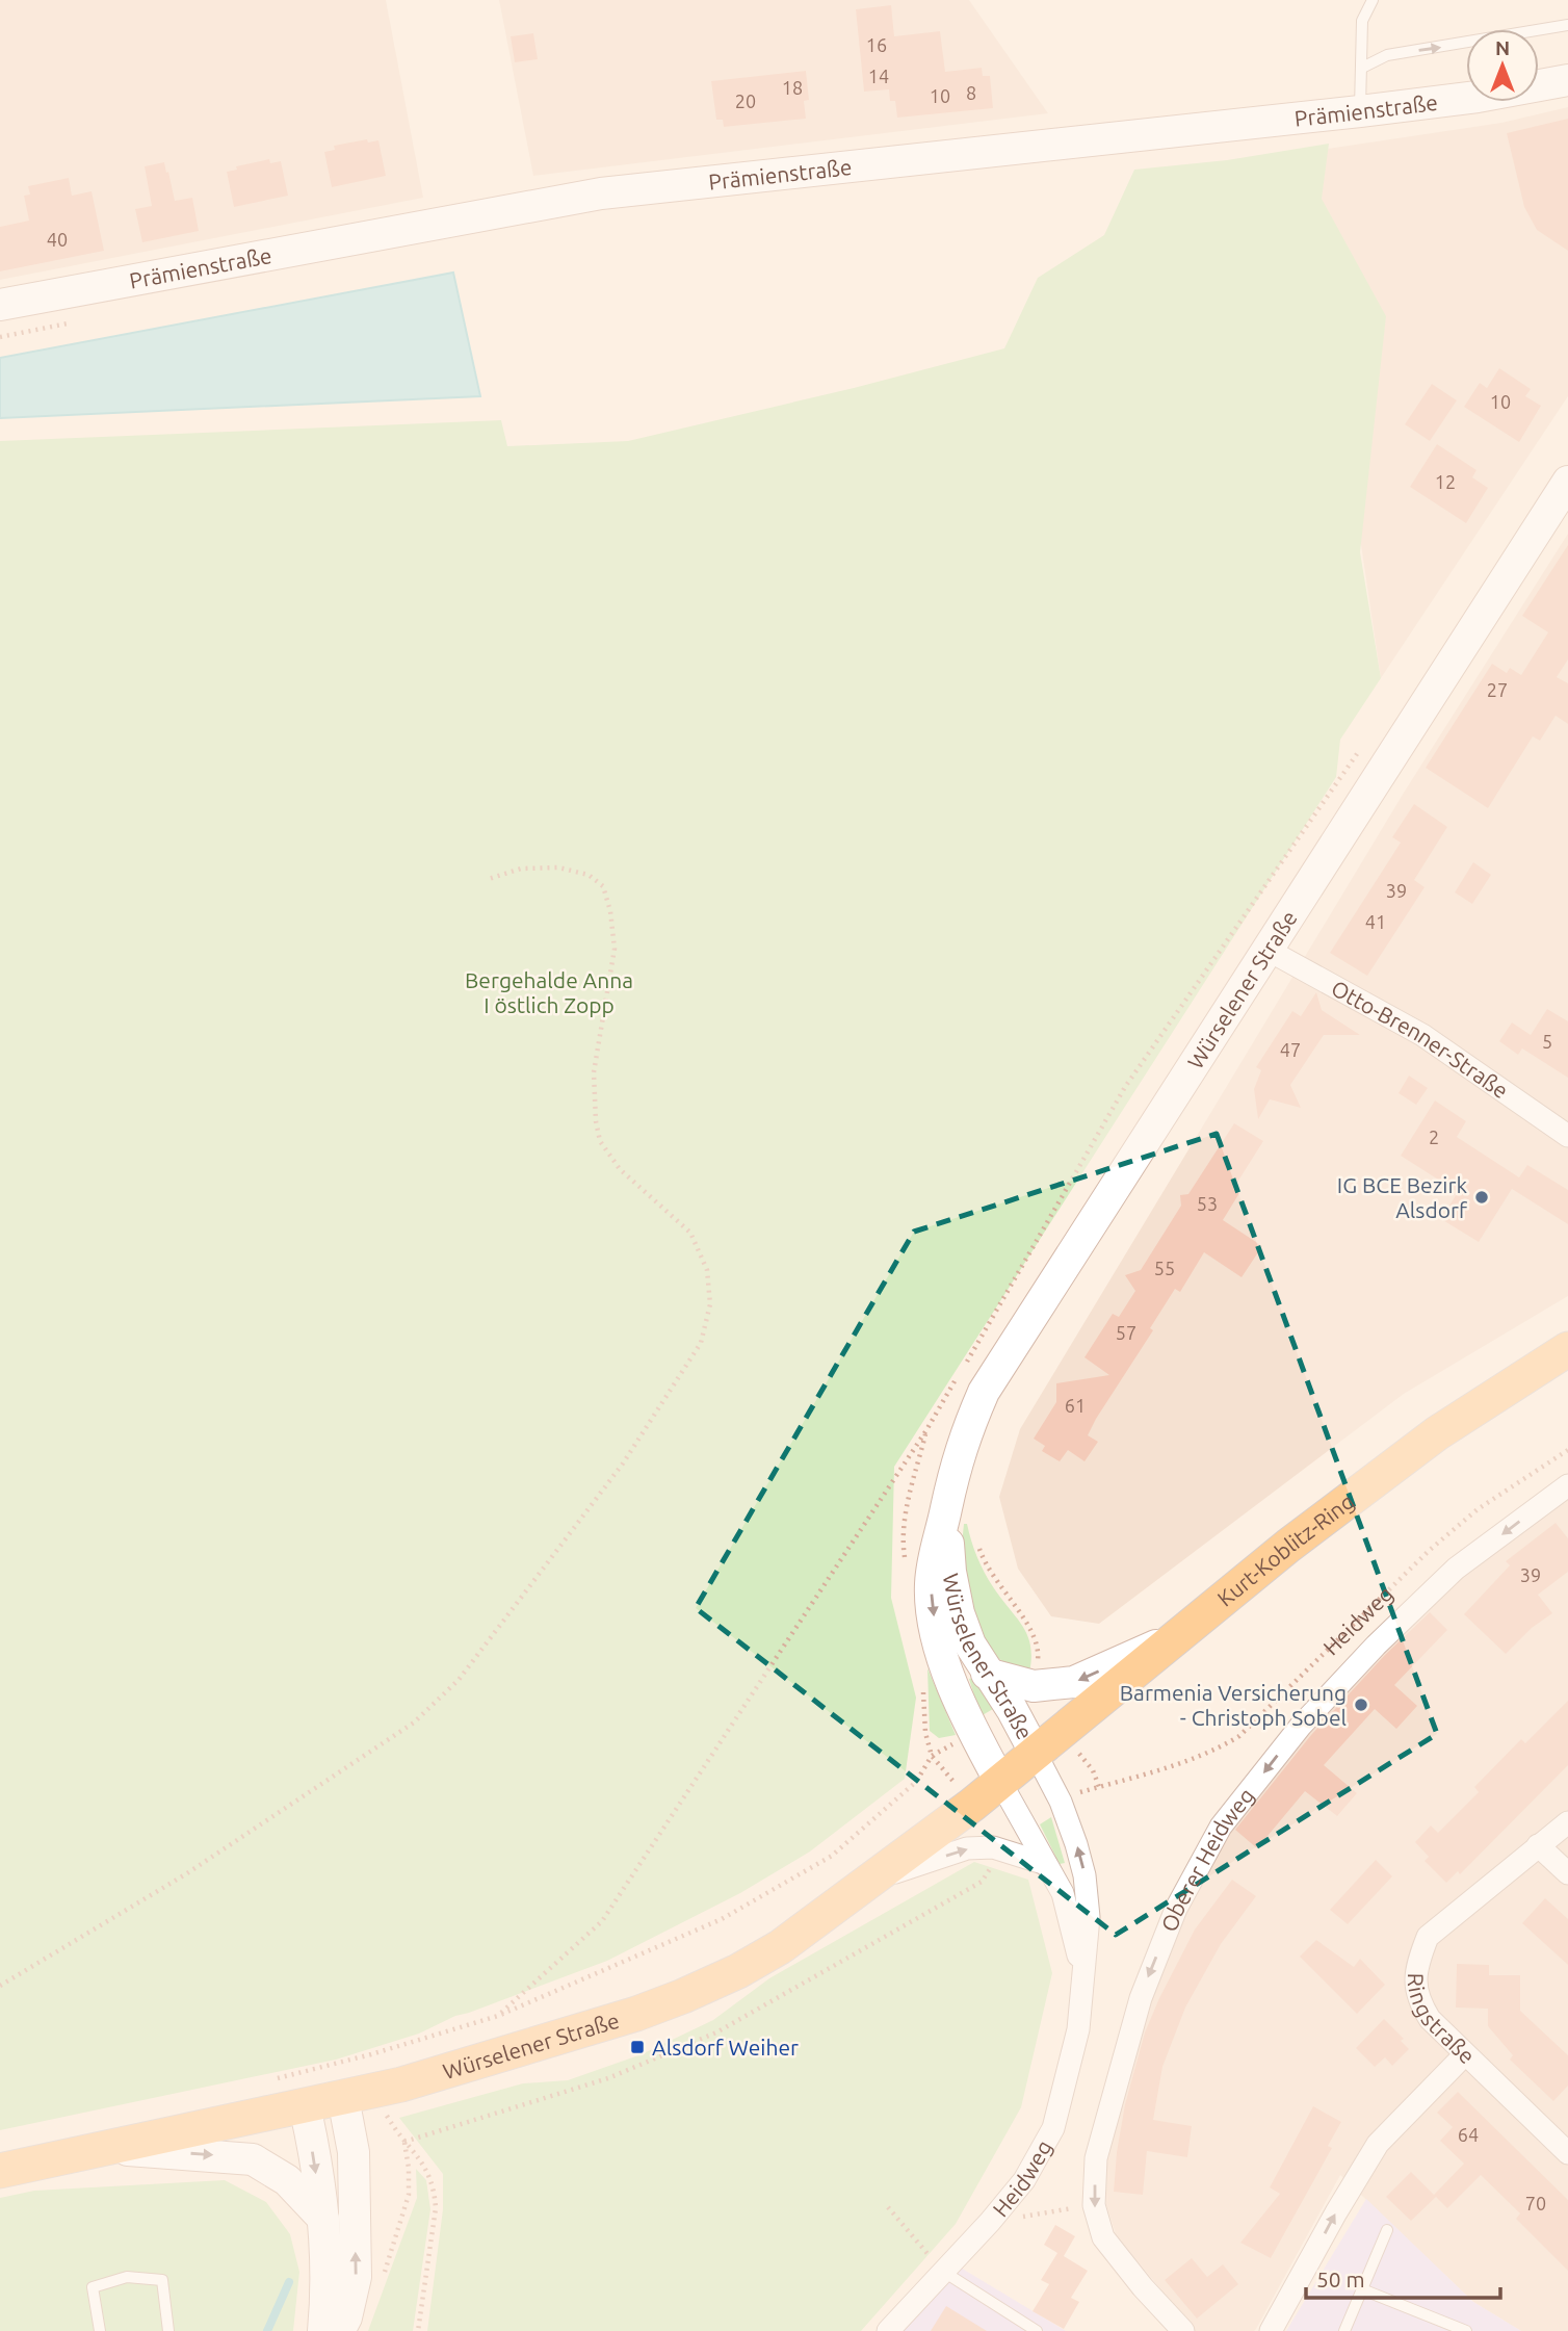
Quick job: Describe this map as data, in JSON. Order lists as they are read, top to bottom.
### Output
{
  "streets": {
    "main road": ["Prämienstraße", "Würselener Straße", "Kurt-Koblitz-Ring"],
    "street": [
      "Otto-Brenner-Straße",
      "Heidweg",
      "Oberer Heidweg",
      "Ringstraße"
    ]
  },
  "crossings": [
    ["Würselener Straße", "Otto-Brenner-Straße"],
    ["Würselener Straße", "Kurt-Koblitz-Ring"],
    ["Würselener Straße", "Heidweg"],
    ["Kurt-Koblitz-Ring", "Heidweg"]
  ],
  "one_way": ["Oberer Heidweg"],
  "parks": ["Bergehalde Anna I östlich Zopp"],
  "places": {
    "other": ["IG BCE Bezirk Alsdorf", "Barmenia Versicherung - Christoph Sobel"],
    "transit": ["Alsdorf Weiher"]
  },
  "house_numbers": [
    "16",
    "14",
    "18",
    "8",
    "10",
    "20",
    "40",
    "10",
    "12",
    "27",
    "39",
    "41",
    "5",
    "47",
    "2",
    "53",
    "55",
    "57",
    "61",
    "39",
    "64",
    "70"
  ],
  "scale_bar": "50 m",
  "north": "top"
}
